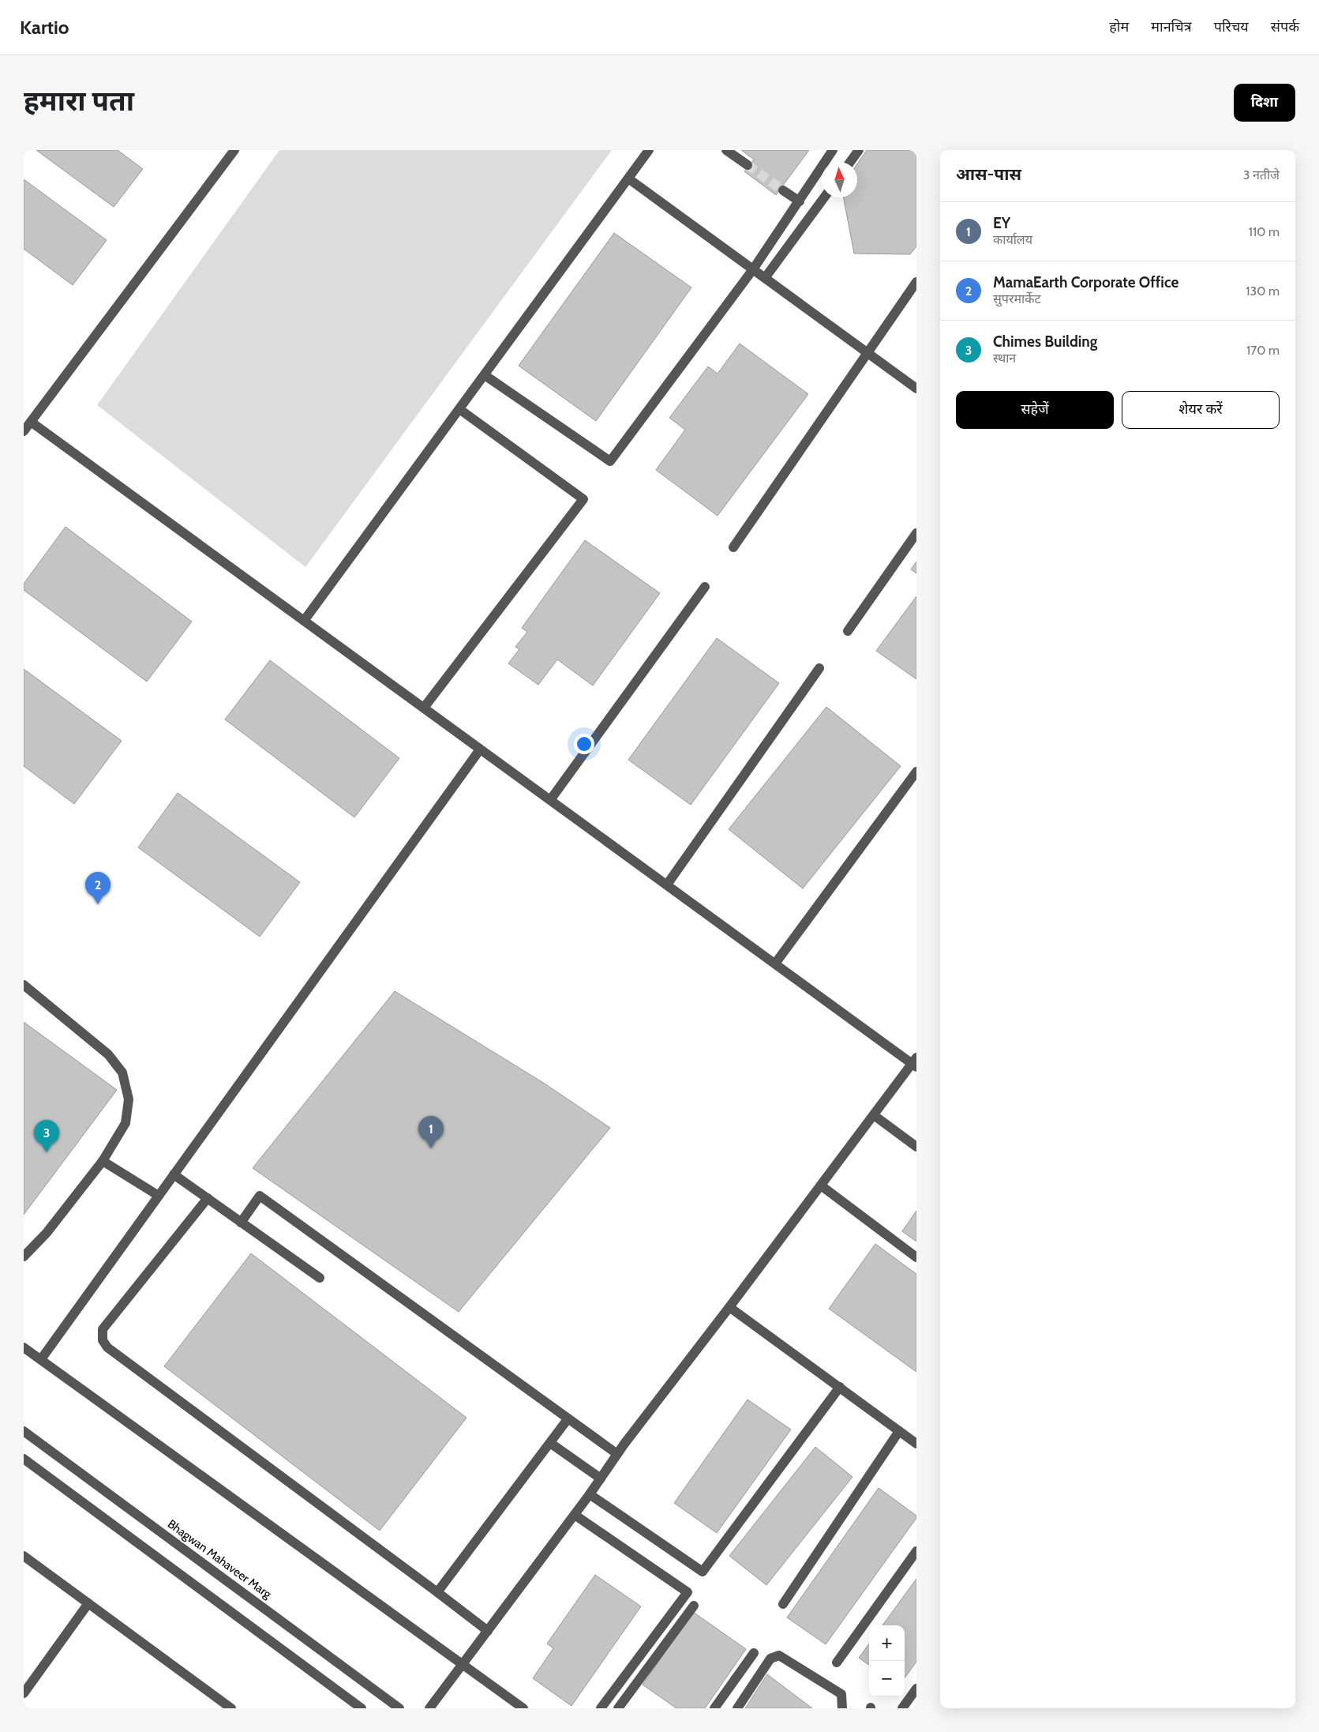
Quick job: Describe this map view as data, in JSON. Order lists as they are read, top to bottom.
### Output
{
  "streets": {
    "street": ["Bhagwan Mahaveer Marg"]
  },
  "north": "top",
  "page": {
    "header": "Kartio",
    "nav": [
      "होम",
      "मानचित्र",
      "परिचय",
      "संपर्क"
    ],
    "title": "हमारा पता",
    "buttons": [
      "दिशा",
      ["सहेजें", "शेयर करें"]
    ],
    "heading": ["आस-पास", "3 नतीजे"],
    "list": [
      {
        "mark": "1",
        "name": "EY",
        "note": "कार्यालय",
        "value": "110 m"
      },
      {
        "mark": "2",
        "name": "MamaEarth Corporate Office",
        "note": "सुपरमार्केट",
        "value": "130 m"
      },
      {
        "mark": "3",
        "name": "Chimes Building",
        "note": "स्थान",
        "value": "170 m"
      }
    ],
    "pins": ["2", "1", "3"],
    "map_buttons": ["+", "−"]
  }
}
